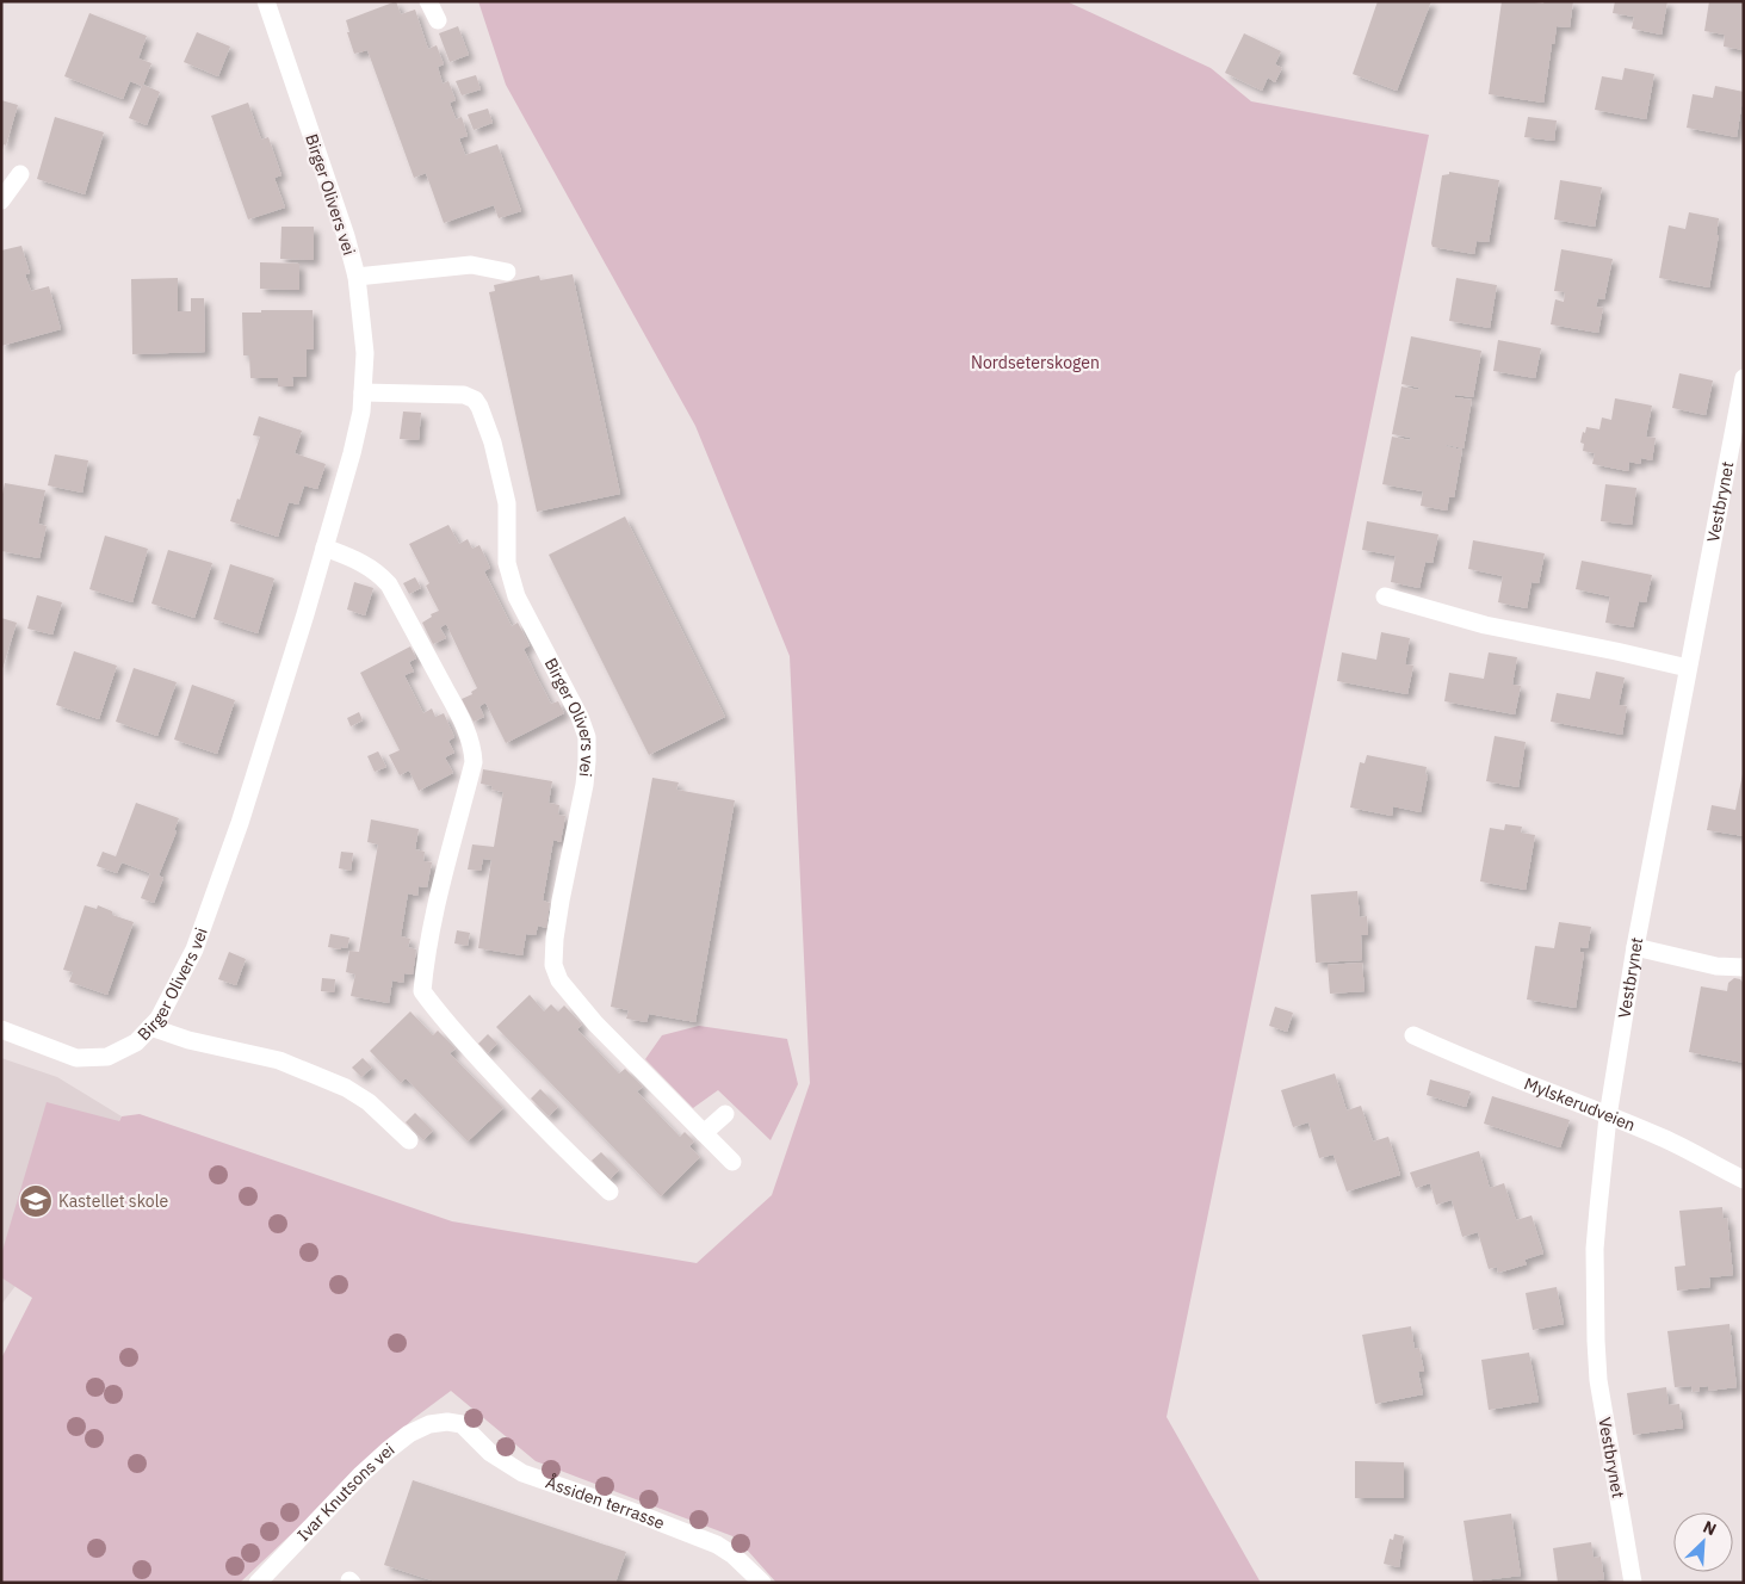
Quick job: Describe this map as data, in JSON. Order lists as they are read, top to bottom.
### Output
{
  "streets": {
    "street": [
      "Birger Olivers vei",
      "Vestbrynet",
      "Mylskerudveien",
      "Ivar Knutsons vei",
      "Åssiden terrasse"
    ]
  },
  "crossings": [
    ["Vestbrynet", "Mylskerudveien"],
    ["Ivar Knutsons vei", "Åssiden terrasse"]
  ],
  "parks": ["Nordseterskogen"],
  "places": {
    "school or university": ["Kastellet skole"]
  },
  "north": "top right"
}
